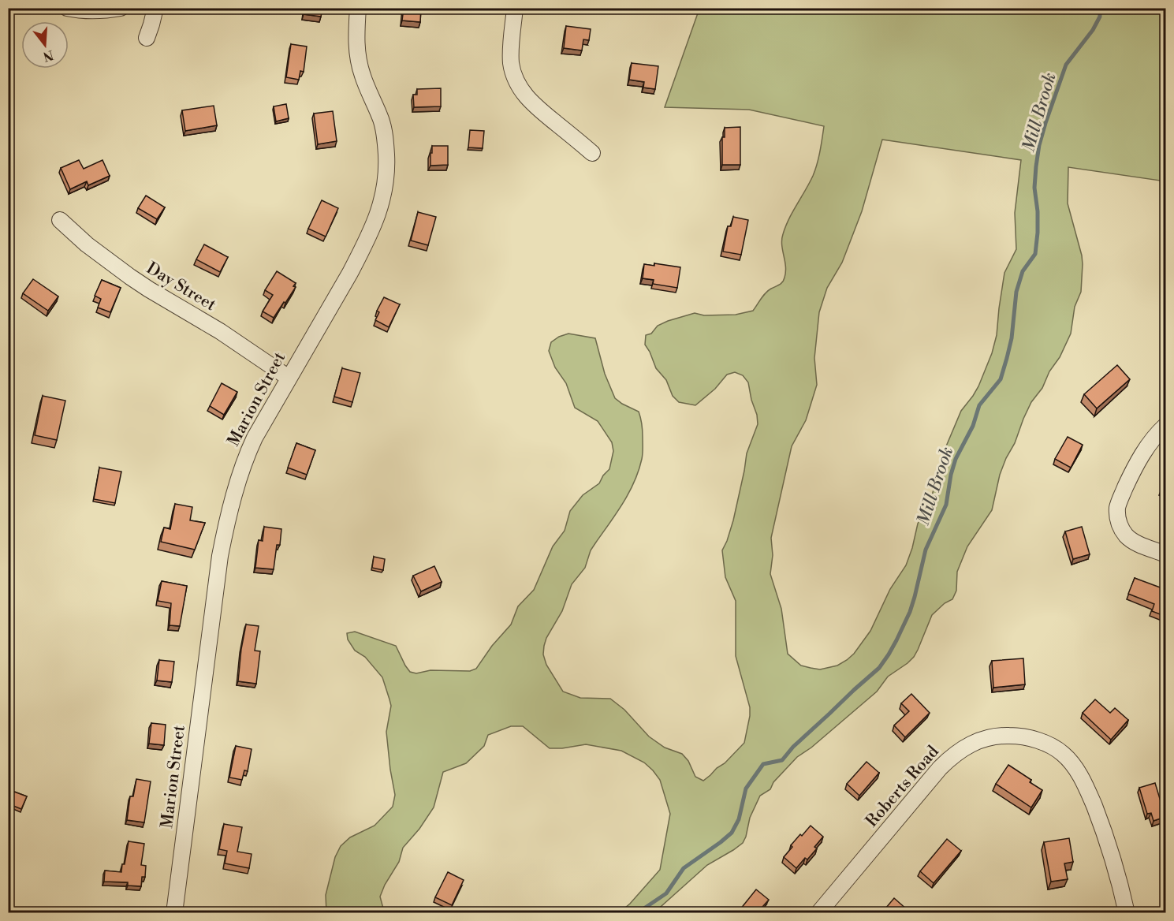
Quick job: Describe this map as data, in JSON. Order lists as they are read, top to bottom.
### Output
{
  "streets": {
    "street": ["Day Street", "Marion Street", "Roberts Road"]
  },
  "crossings": [
    ["Day Street", "Marion Street"]
  ],
  "water": ["Mill Brook"],
  "north": "bottom"
}
